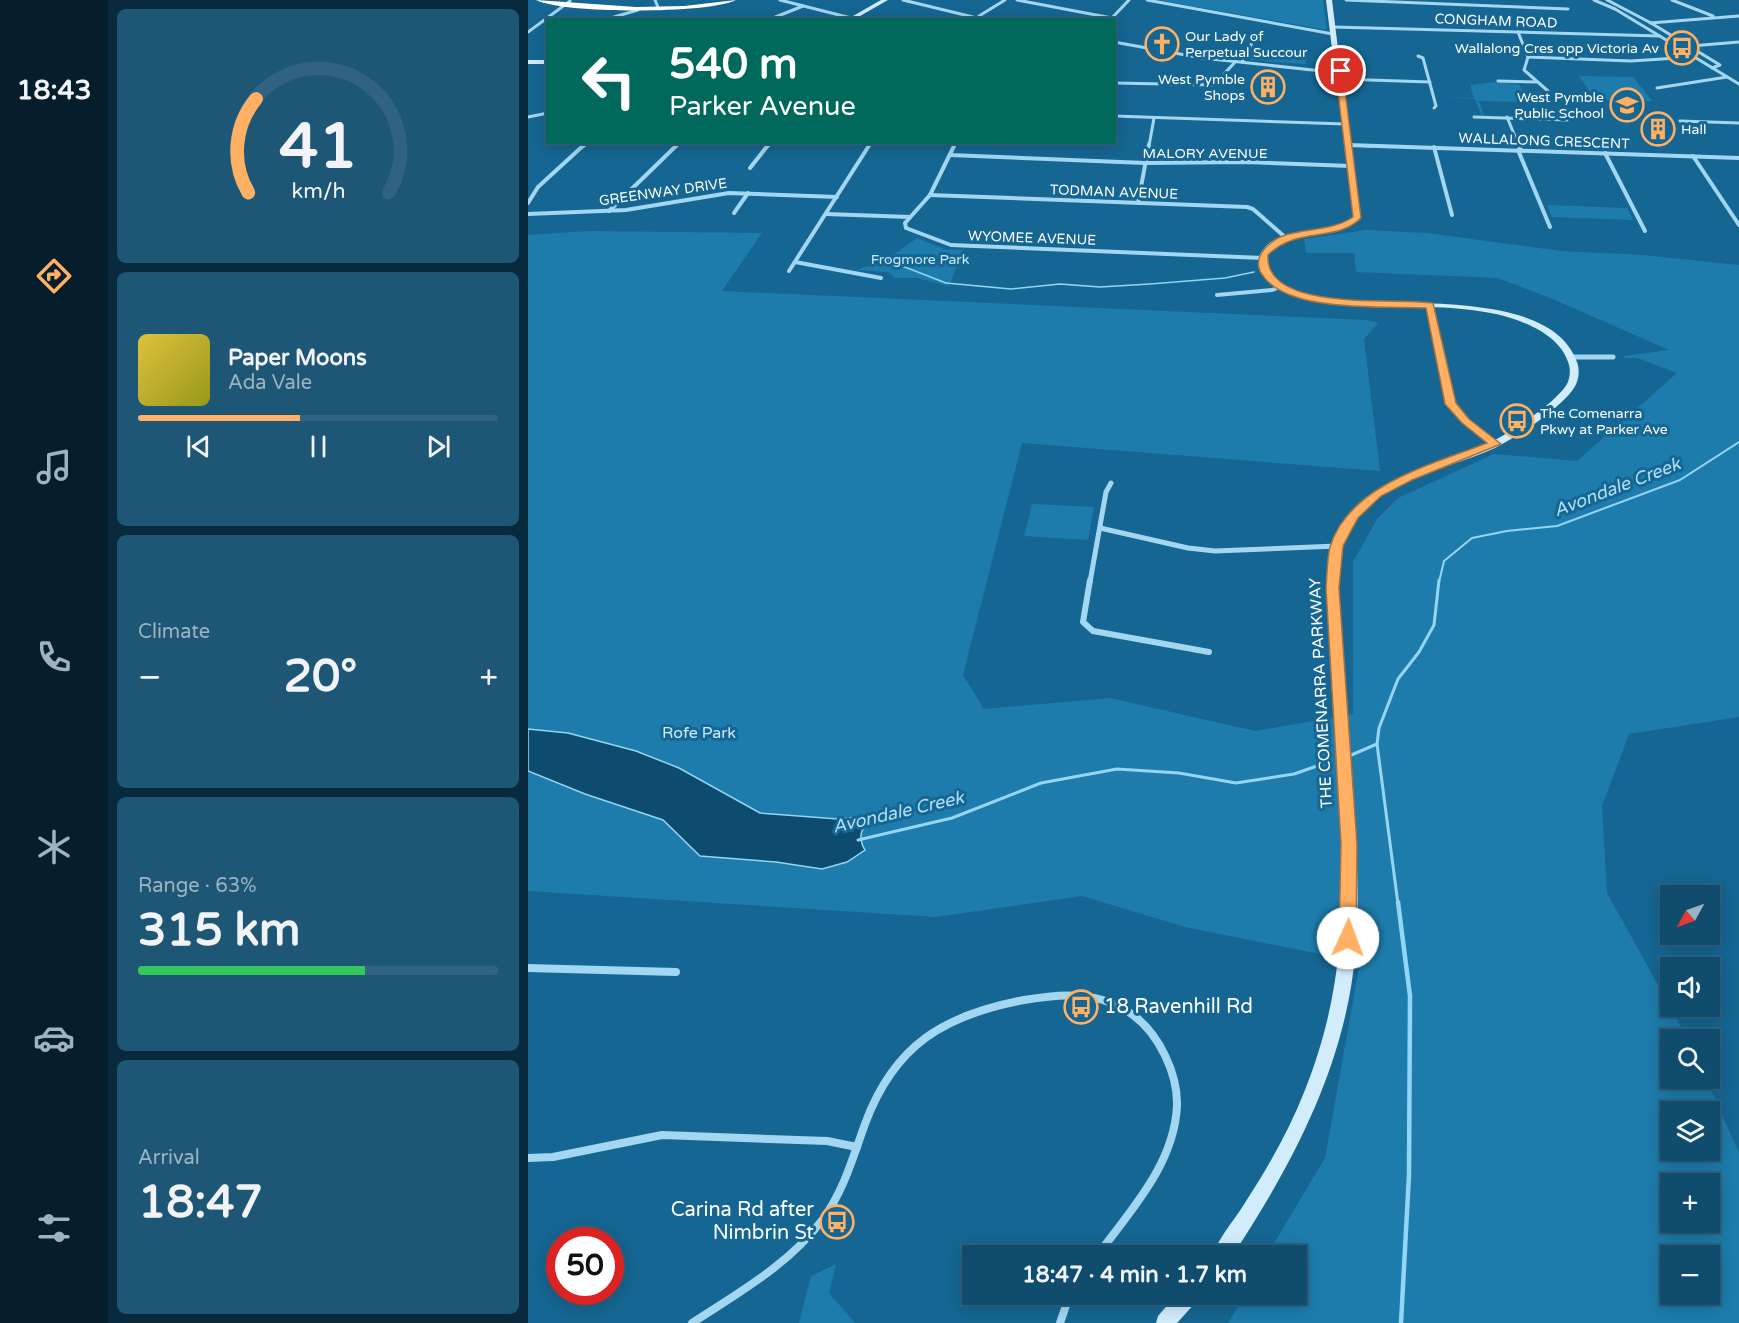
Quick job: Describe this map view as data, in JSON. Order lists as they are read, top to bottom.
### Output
{
  "streets": {
    "main road": ["THE COMENARRA PARKWAY"],
    "street": [
      "CONGHAM ROAD",
      "WALLALONG CRESCENT",
      "MALORY AVENUE",
      "GREENWAY DRIVE",
      "TODMAN AVENUE",
      "WYOMEE AVENUE"
    ]
  },
  "water": ["Avondale Creek"],
  "parks": ["Frogmore Park", "Rofe Park"],
  "places": {
    "church": ["Our Lady of Perpetual Succour"],
    "bus stop": [
      "Wallalong Cres opp Victoria Av",
      "The Comenarra Pkwy at Parker Ave",
      "18 Ravenhill Rd",
      "Carina Rd after Nimbrin St"
    ],
    "building": ["West Pymble Shops", "Hall"],
    "school or university": ["West Pymble Public School"]
  },
  "north": "bottom left",
  "page": {
    "tabs": "18:43",
    "turn": ["540 m", "Parker Avenue"],
    "song": ["Paper Moons", "Ada Vale"],
    "tile": [
      "Climate",
      ["Range · 63%", "315 km"],
      ["Arrival", "18:47"]
    ],
    "heat": ["−", "20°", "+"],
    "map_buttons": ["+", "−"],
    "limit": "50",
    "trip": "18:47 · 4 min · 1.7 km",
    "gauge": ["41", "km/h"]
  }
}
